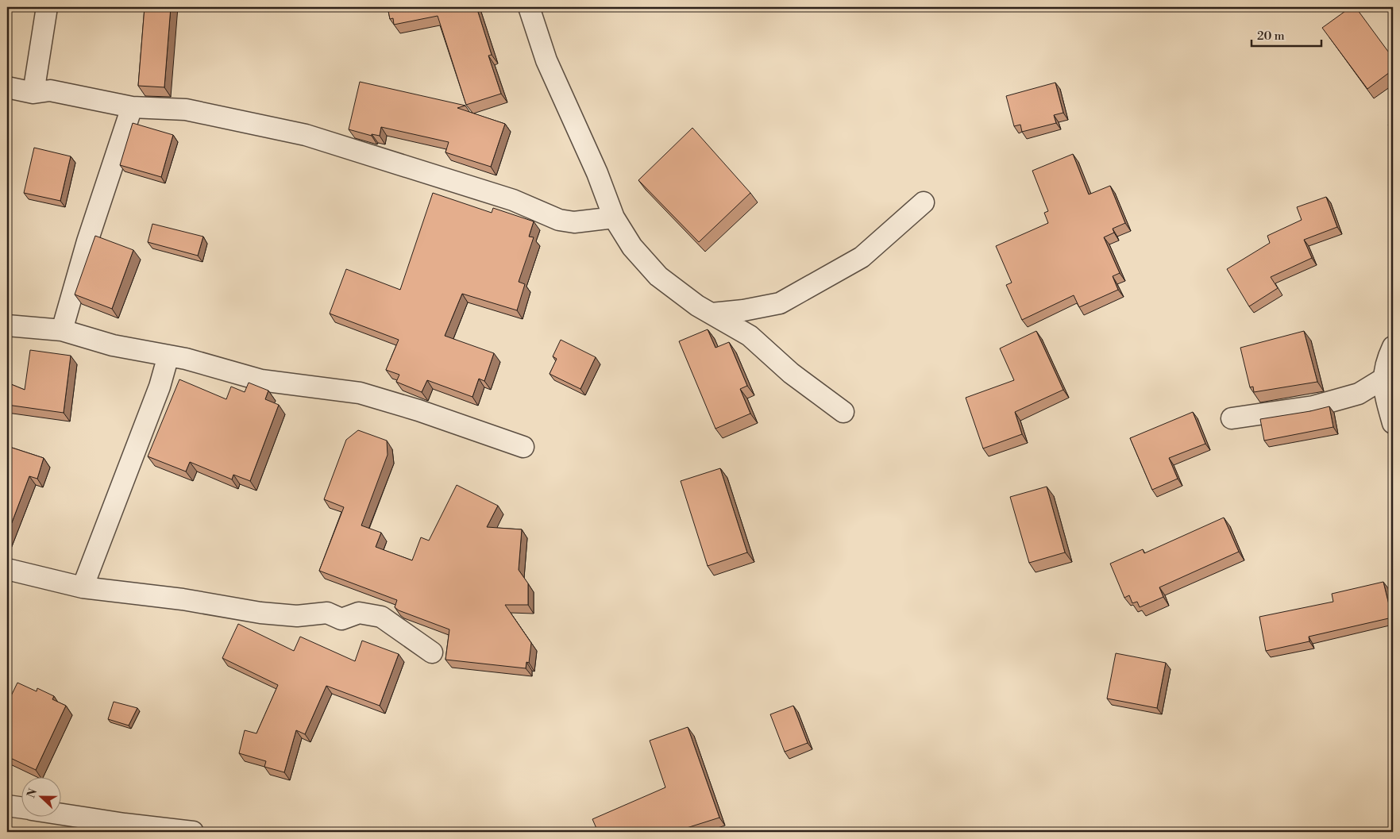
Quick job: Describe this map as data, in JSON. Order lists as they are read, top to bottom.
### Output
{
  "scale_bar": "20 m",
  "north": "left"
}
